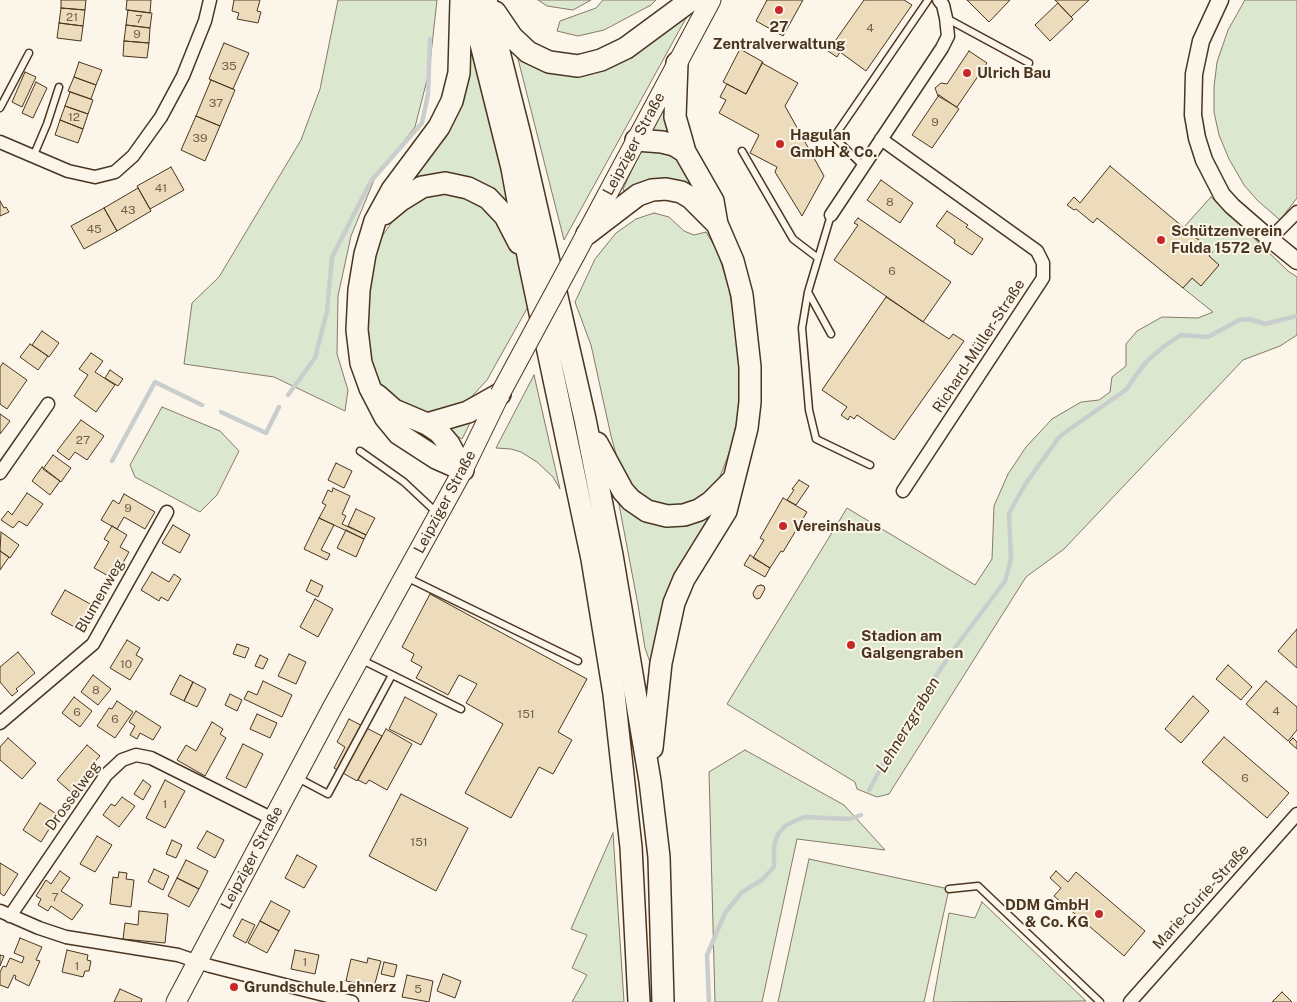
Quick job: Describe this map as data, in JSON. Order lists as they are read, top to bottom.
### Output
{
  "streets": {
    "main road": ["Leipziger Straße"],
    "street": [
      "Richard-Müller-Straße",
      "Blumenweg",
      "Drosselweg",
      "Marie-Curie-Straße"
    ]
  },
  "crossings": [
    ["Leipziger Straße", "Drosselweg"]
  ],
  "water": ["Lehnerzgraben"],
  "places": [
    "27 Zentralverwaltung",
    "Ulrich Bau",
    "Hagulan GmbH & Co.",
    "Schützenverein Fulda 1572 eV",
    "Vereinshaus",
    "Stadion am Galgengraben",
    "DDM GmbH & Co. KG",
    "Grundschule Lehnerz"
  ],
  "house_numbers": [
    "21",
    "7",
    "4",
    "9",
    "35",
    "37",
    "12",
    "9",
    "39",
    "41",
    "8",
    "43",
    "45",
    "6",
    "27",
    "9",
    "10",
    "8",
    "4",
    "6",
    "151",
    "6",
    "6",
    "1",
    "151",
    "7",
    "1",
    "1",
    "5"
  ]
}
